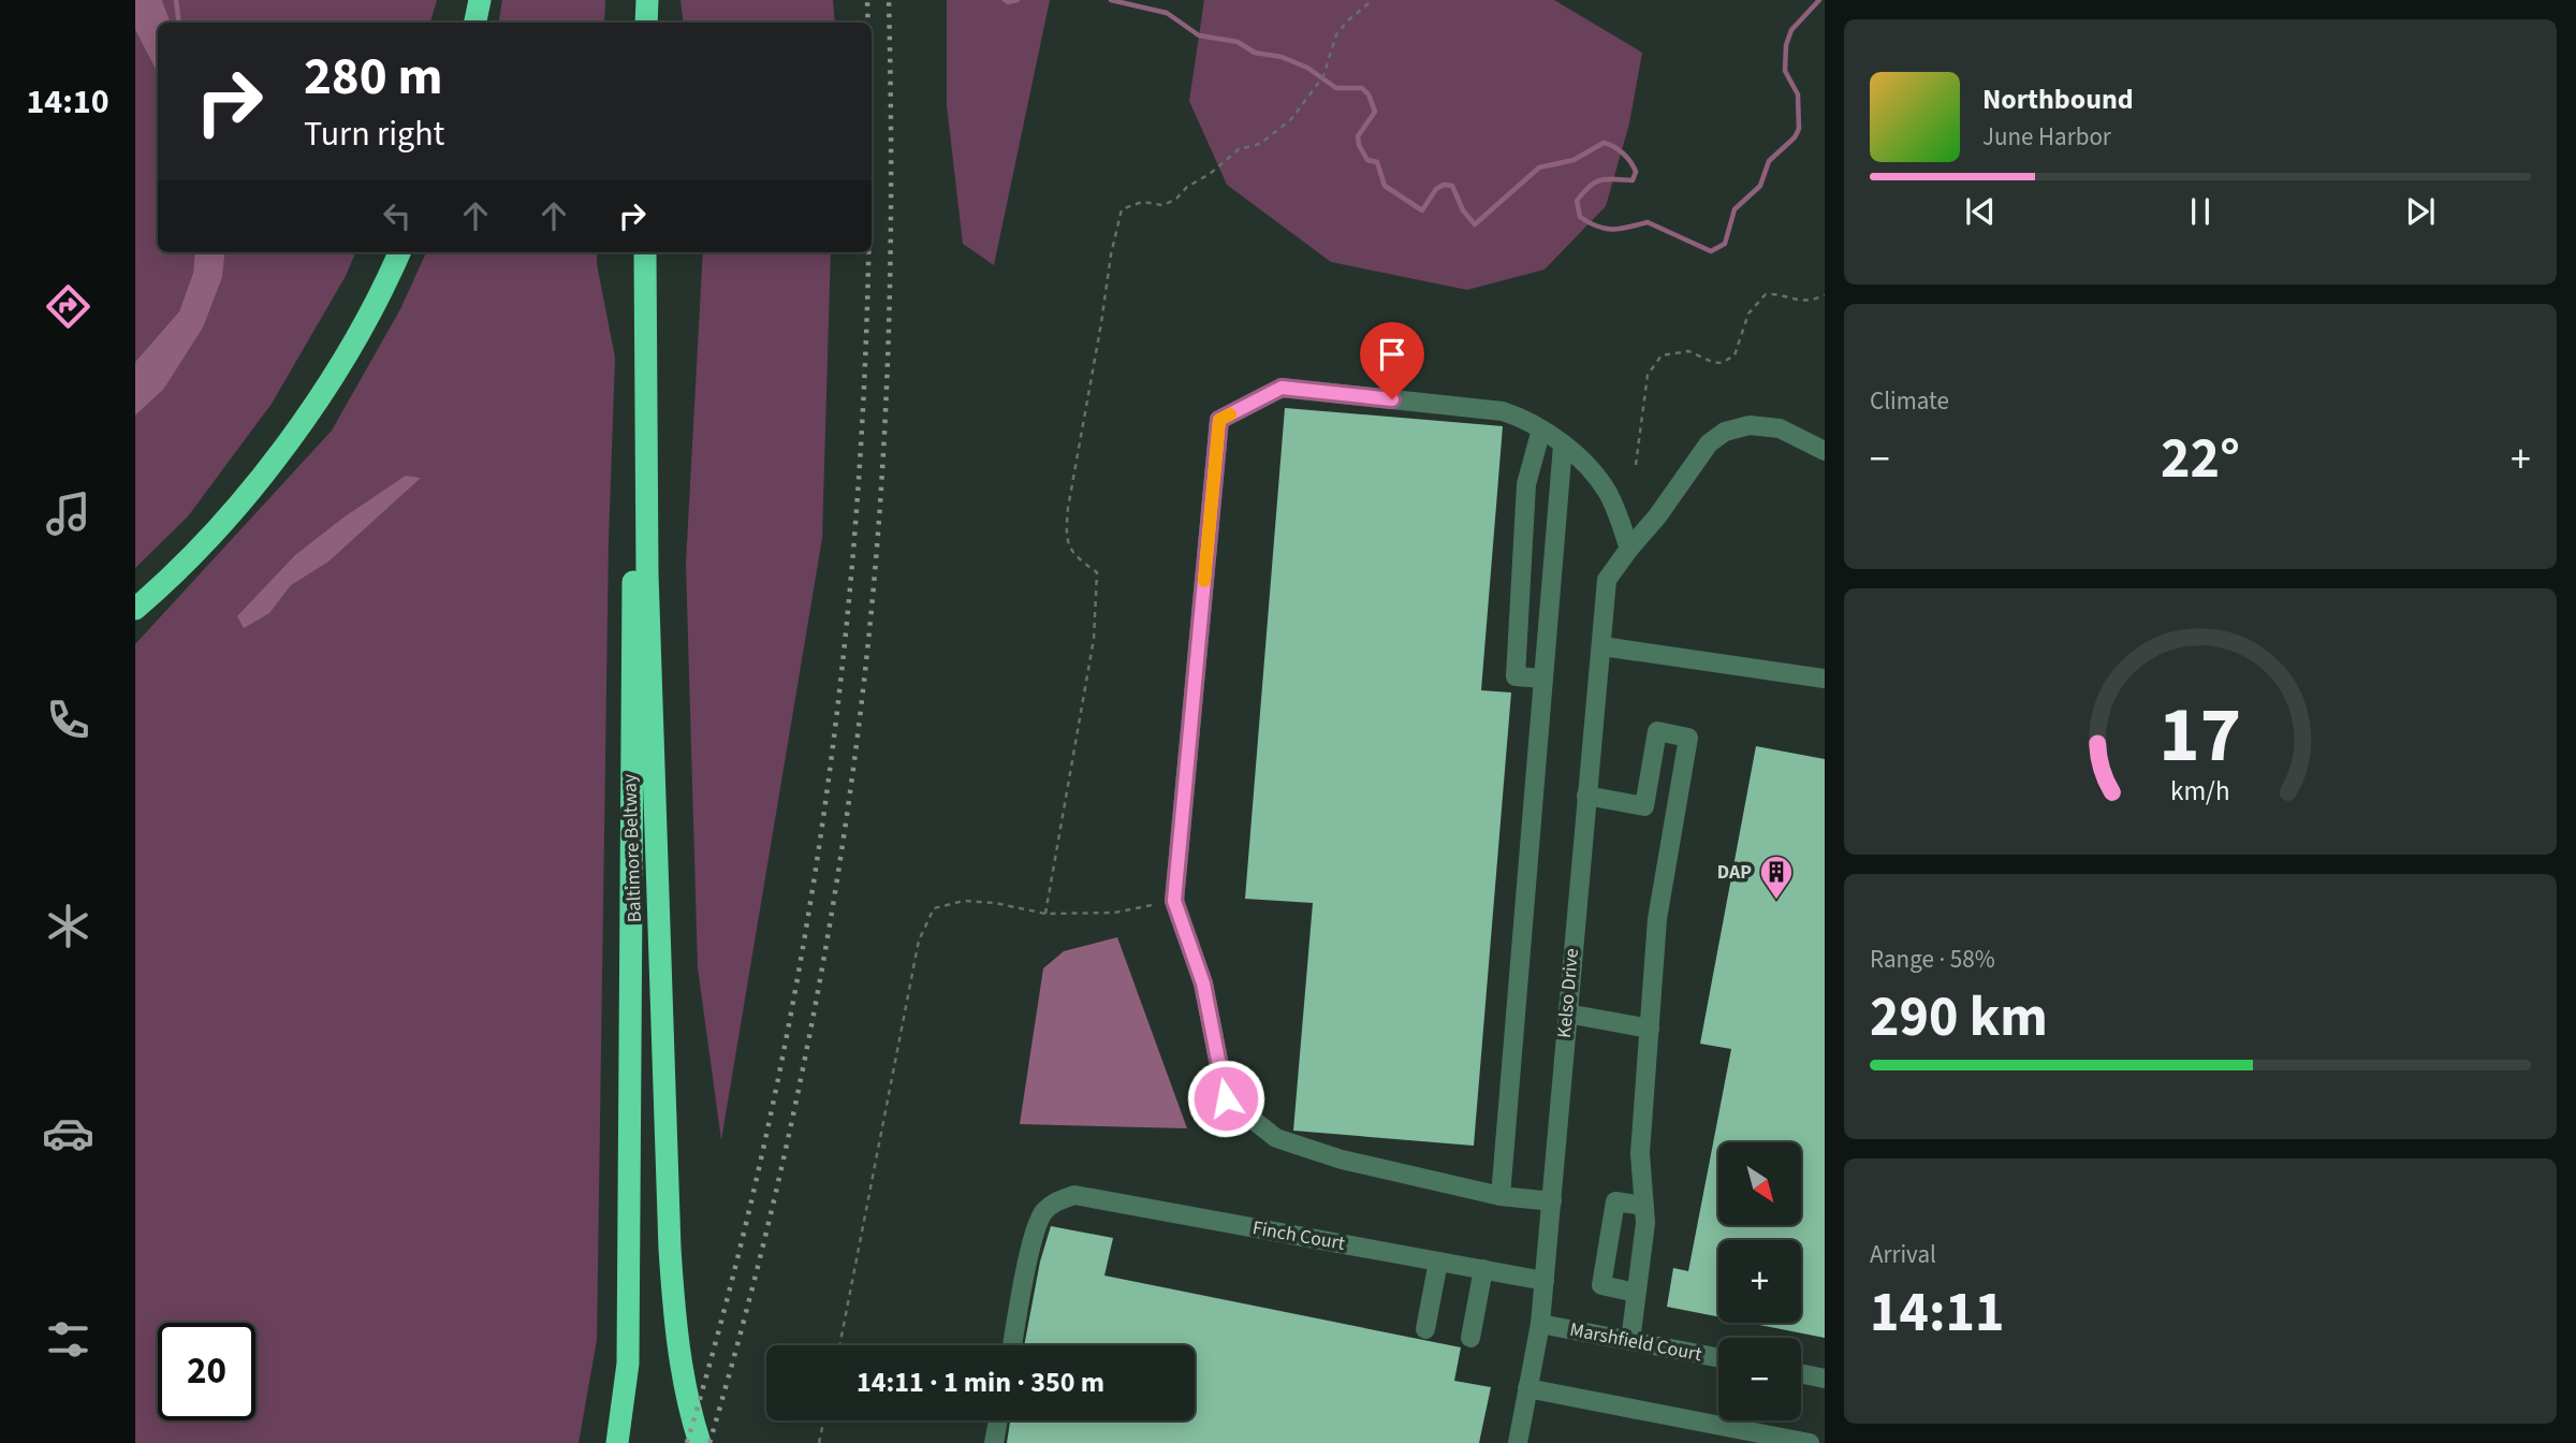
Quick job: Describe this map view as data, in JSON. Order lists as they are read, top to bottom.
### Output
{
  "streets": {
    "highway": ["Baltimore Beltway"],
    "street": ["Kelso Drive", "Finch Court", "Marshfield Court"]
  },
  "crossings": [
    ["Kelso Drive", "Finch Court"],
    ["Kelso Drive", "Marshfield Court"]
  ],
  "places": {
    "building": ["DAP"]
  },
  "north": "bottom right",
  "page": {
    "tabs": "14:10",
    "turn": ["280 m", "Turn right"],
    "song": ["Northbound", "June Harbor"],
    "tile": [
      "Climate",
      ["Range · 58%", "290 km"],
      ["Arrival", "14:11"]
    ],
    "heat": ["−", "22°", "+"],
    "map_buttons": ["+", "−"],
    "limit": "20",
    "trip": "14:11 · 1 min · 350 m",
    "gauge": ["17", "km/h"]
  }
}
